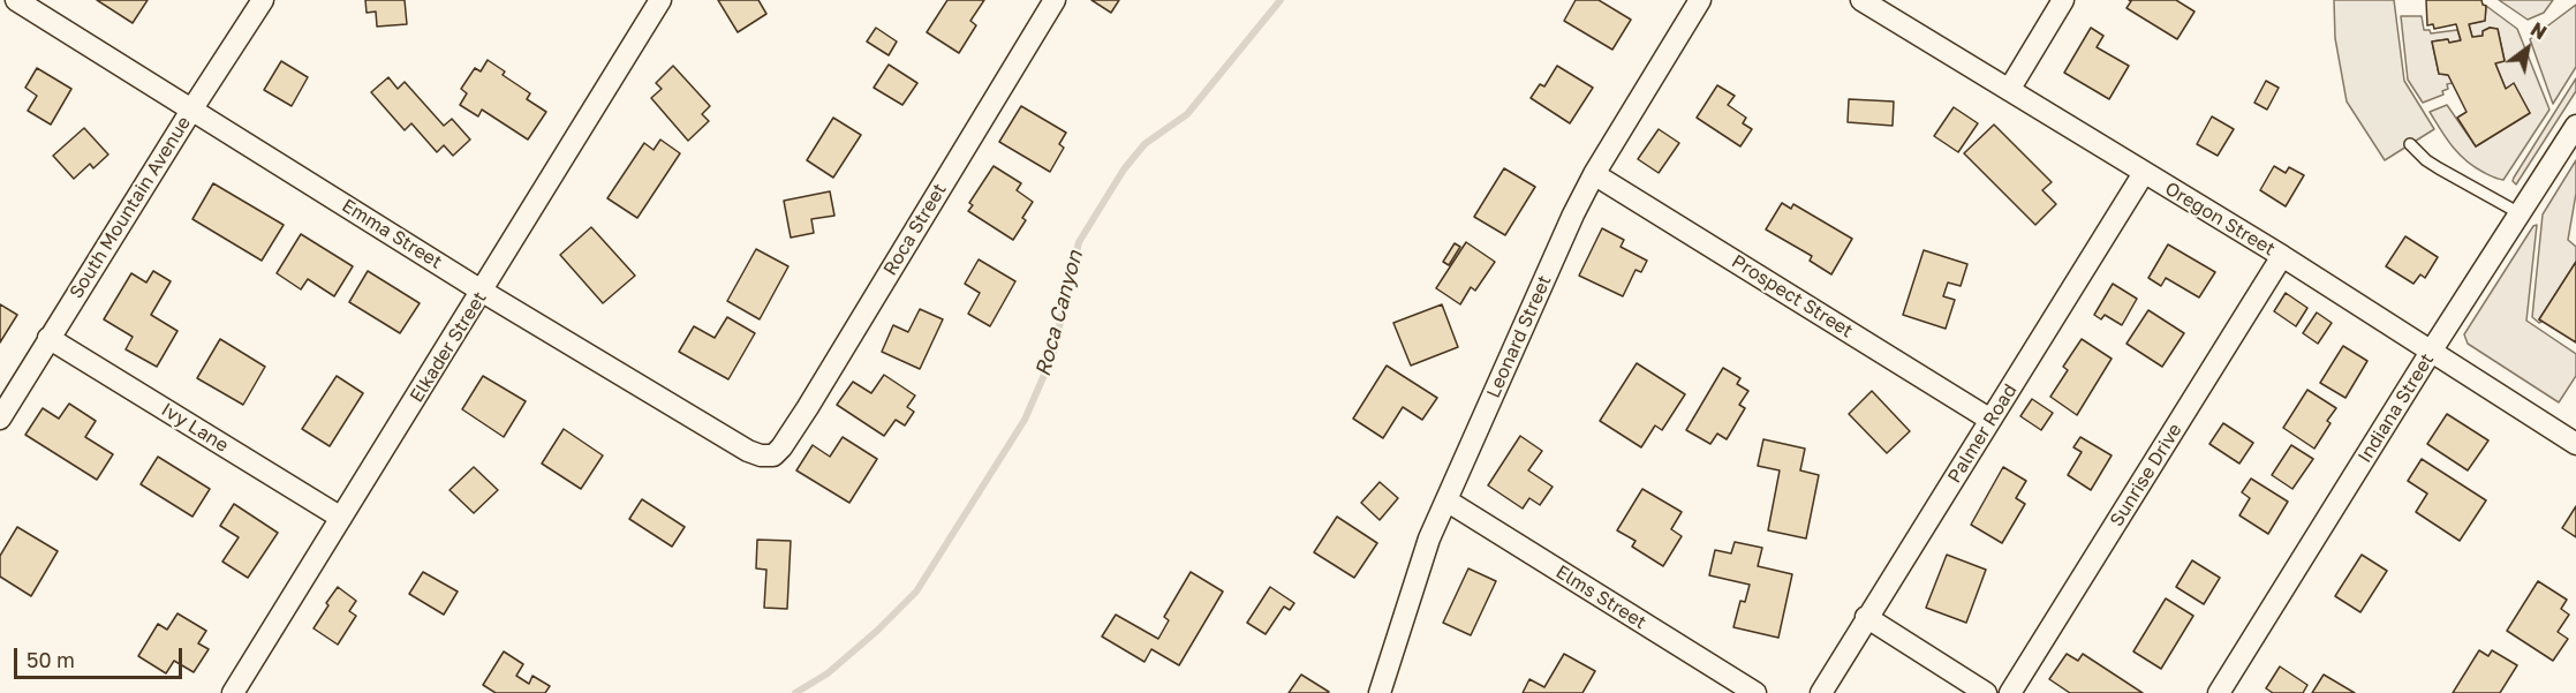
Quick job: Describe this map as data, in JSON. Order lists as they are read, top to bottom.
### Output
{
  "streets": {
    "street": [
      "South Mountain Avenue",
      "Oregon Street",
      "Roca Street",
      "Emma Street",
      "Prospect Street",
      "Leonard Street",
      "Elkader Street",
      "Indiana Street",
      "Ivy Lane",
      "Palmer Road",
      "Sunrise Drive",
      "Elms Street"
    ]
  },
  "crossings": [
    ["South Mountain Avenue", "Emma Street"],
    ["South Mountain Avenue", "Ivy Lane"],
    ["Oregon Street", "Indiana Street"],
    ["Oregon Street", "Palmer Road"],
    ["Oregon Street", "Sunrise Drive"],
    ["Roca Street", "Emma Street"],
    ["Emma Street", "Elkader Street"],
    ["Prospect Street", "Leonard Street"],
    ["Prospect Street", "Palmer Road"],
    ["Leonard Street", "Elms Street"],
    ["Elkader Street", "Ivy Lane"]
  ],
  "water": ["Roca Canyon"],
  "scale_bar": "50 m",
  "north": "top right"
}
